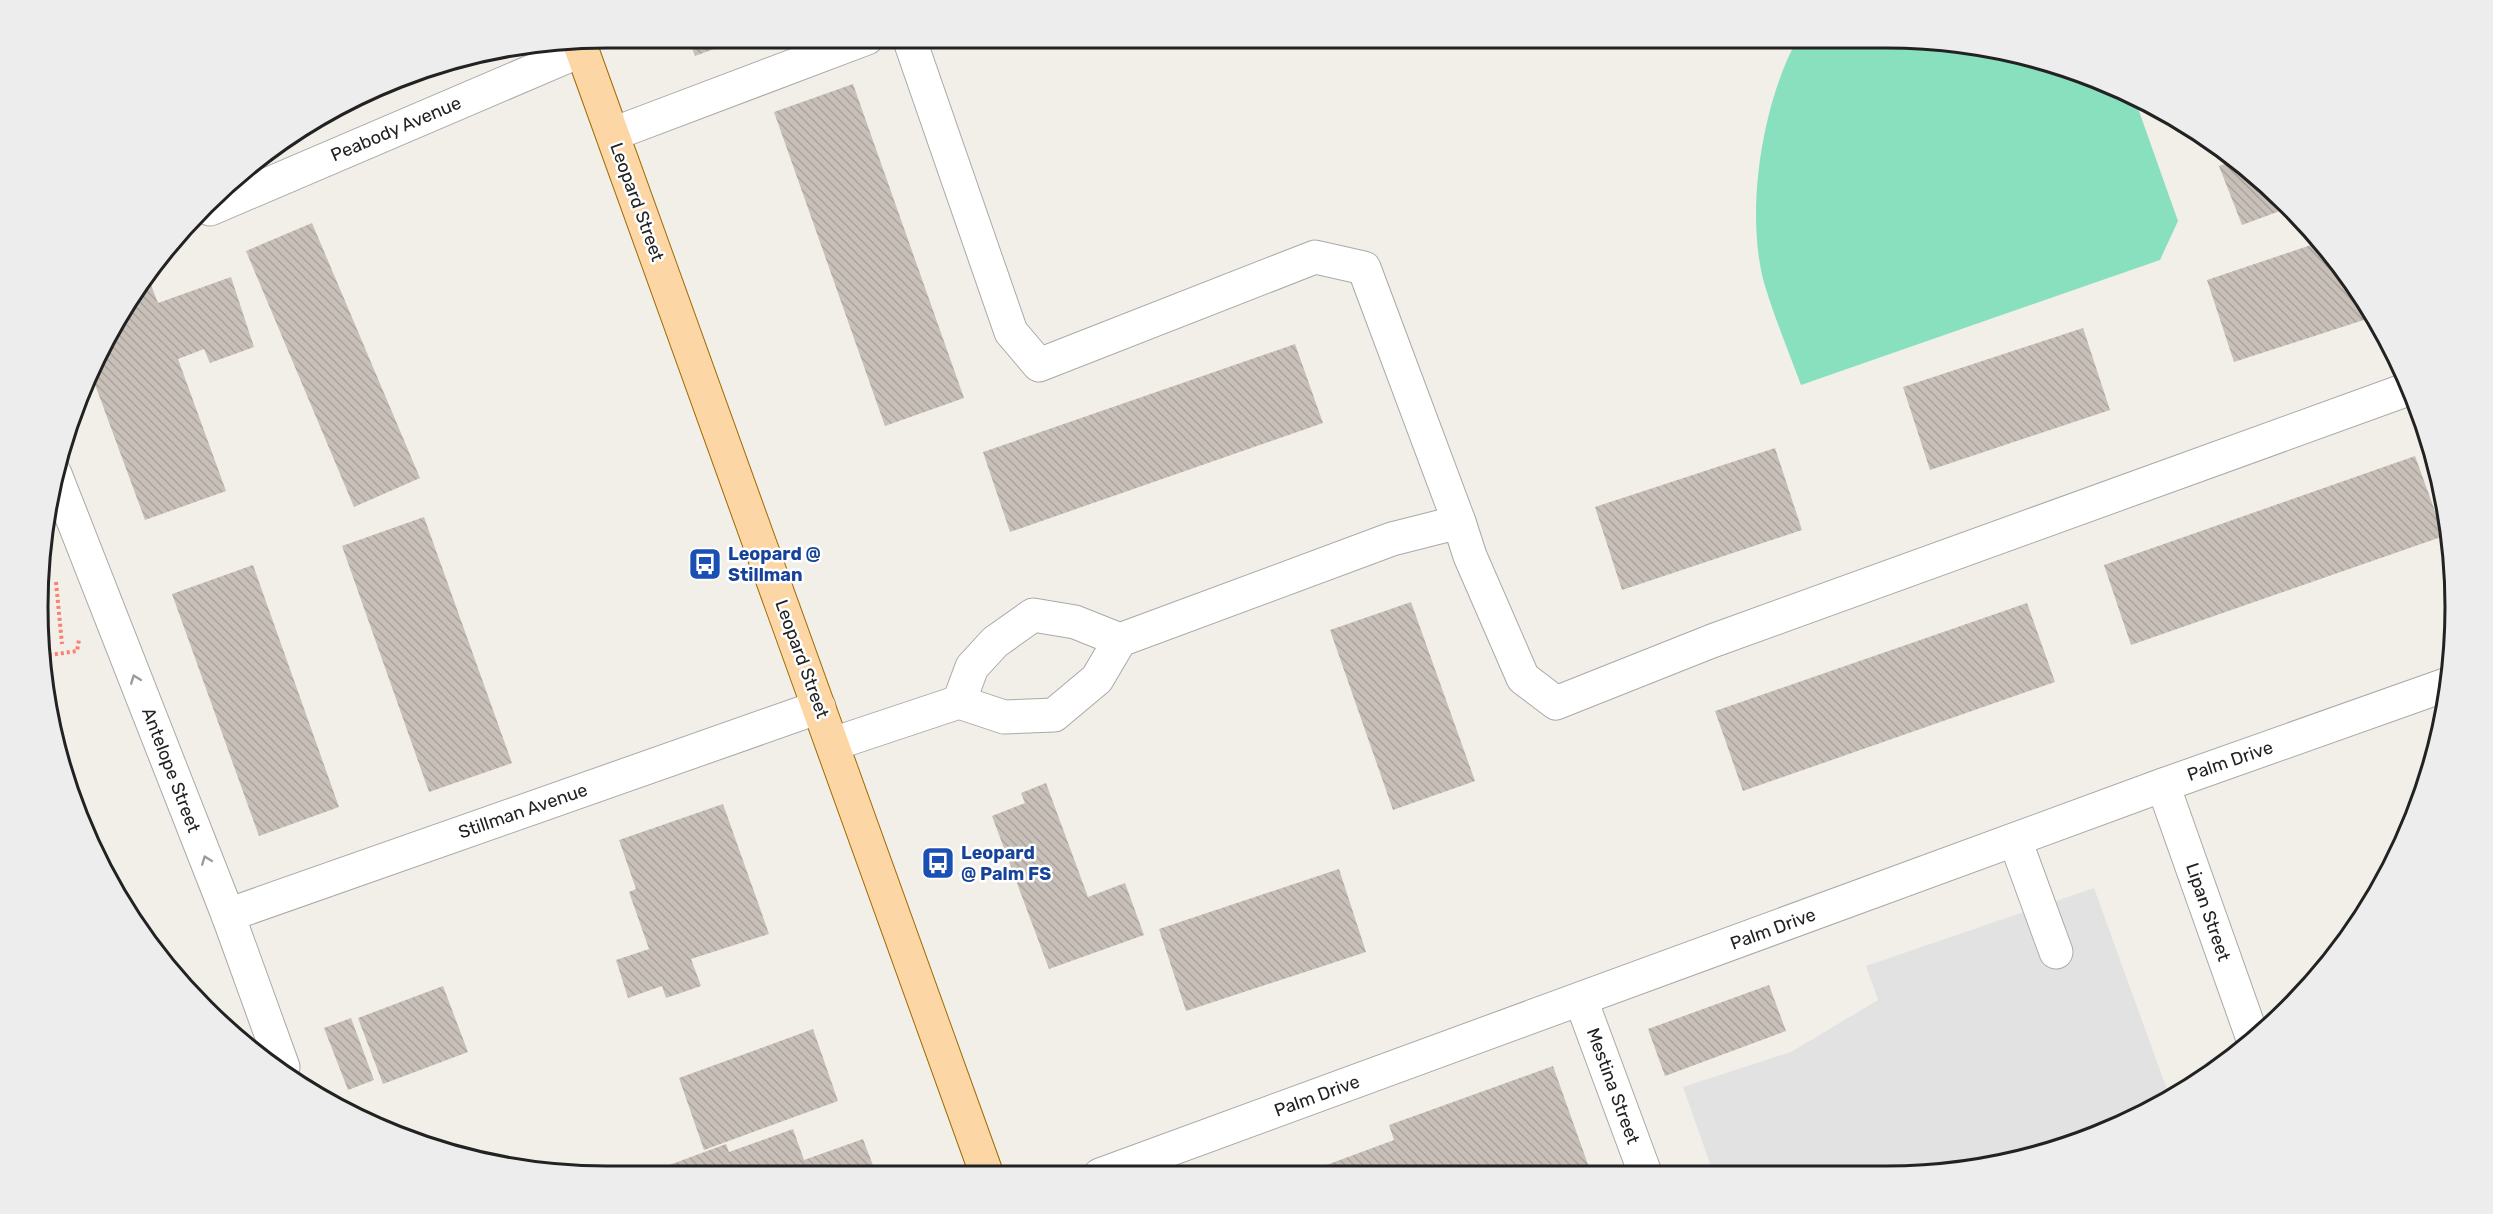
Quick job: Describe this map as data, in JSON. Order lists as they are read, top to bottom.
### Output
{
  "streets": {
    "main road": ["Leopard Street"],
    "street": [
      "Peabody Avenue",
      "Palm Drive",
      "Antelope Street",
      "Stillman Avenue",
      "Lipan Street",
      "Mestina Street"
    ]
  },
  "crossings": [
    ["Leopard Street", "Stillman Avenue"],
    ["Palm Drive", "Lipan Street"],
    ["Palm Drive", "Mestina Street"],
    ["Antelope Street", "Stillman Avenue"]
  ],
  "one_way": ["Antelope Street"],
  "places": {
    "bus stop": ["Leopard @ Stillman", "Leopard @ Palm FS"]
  }
}
